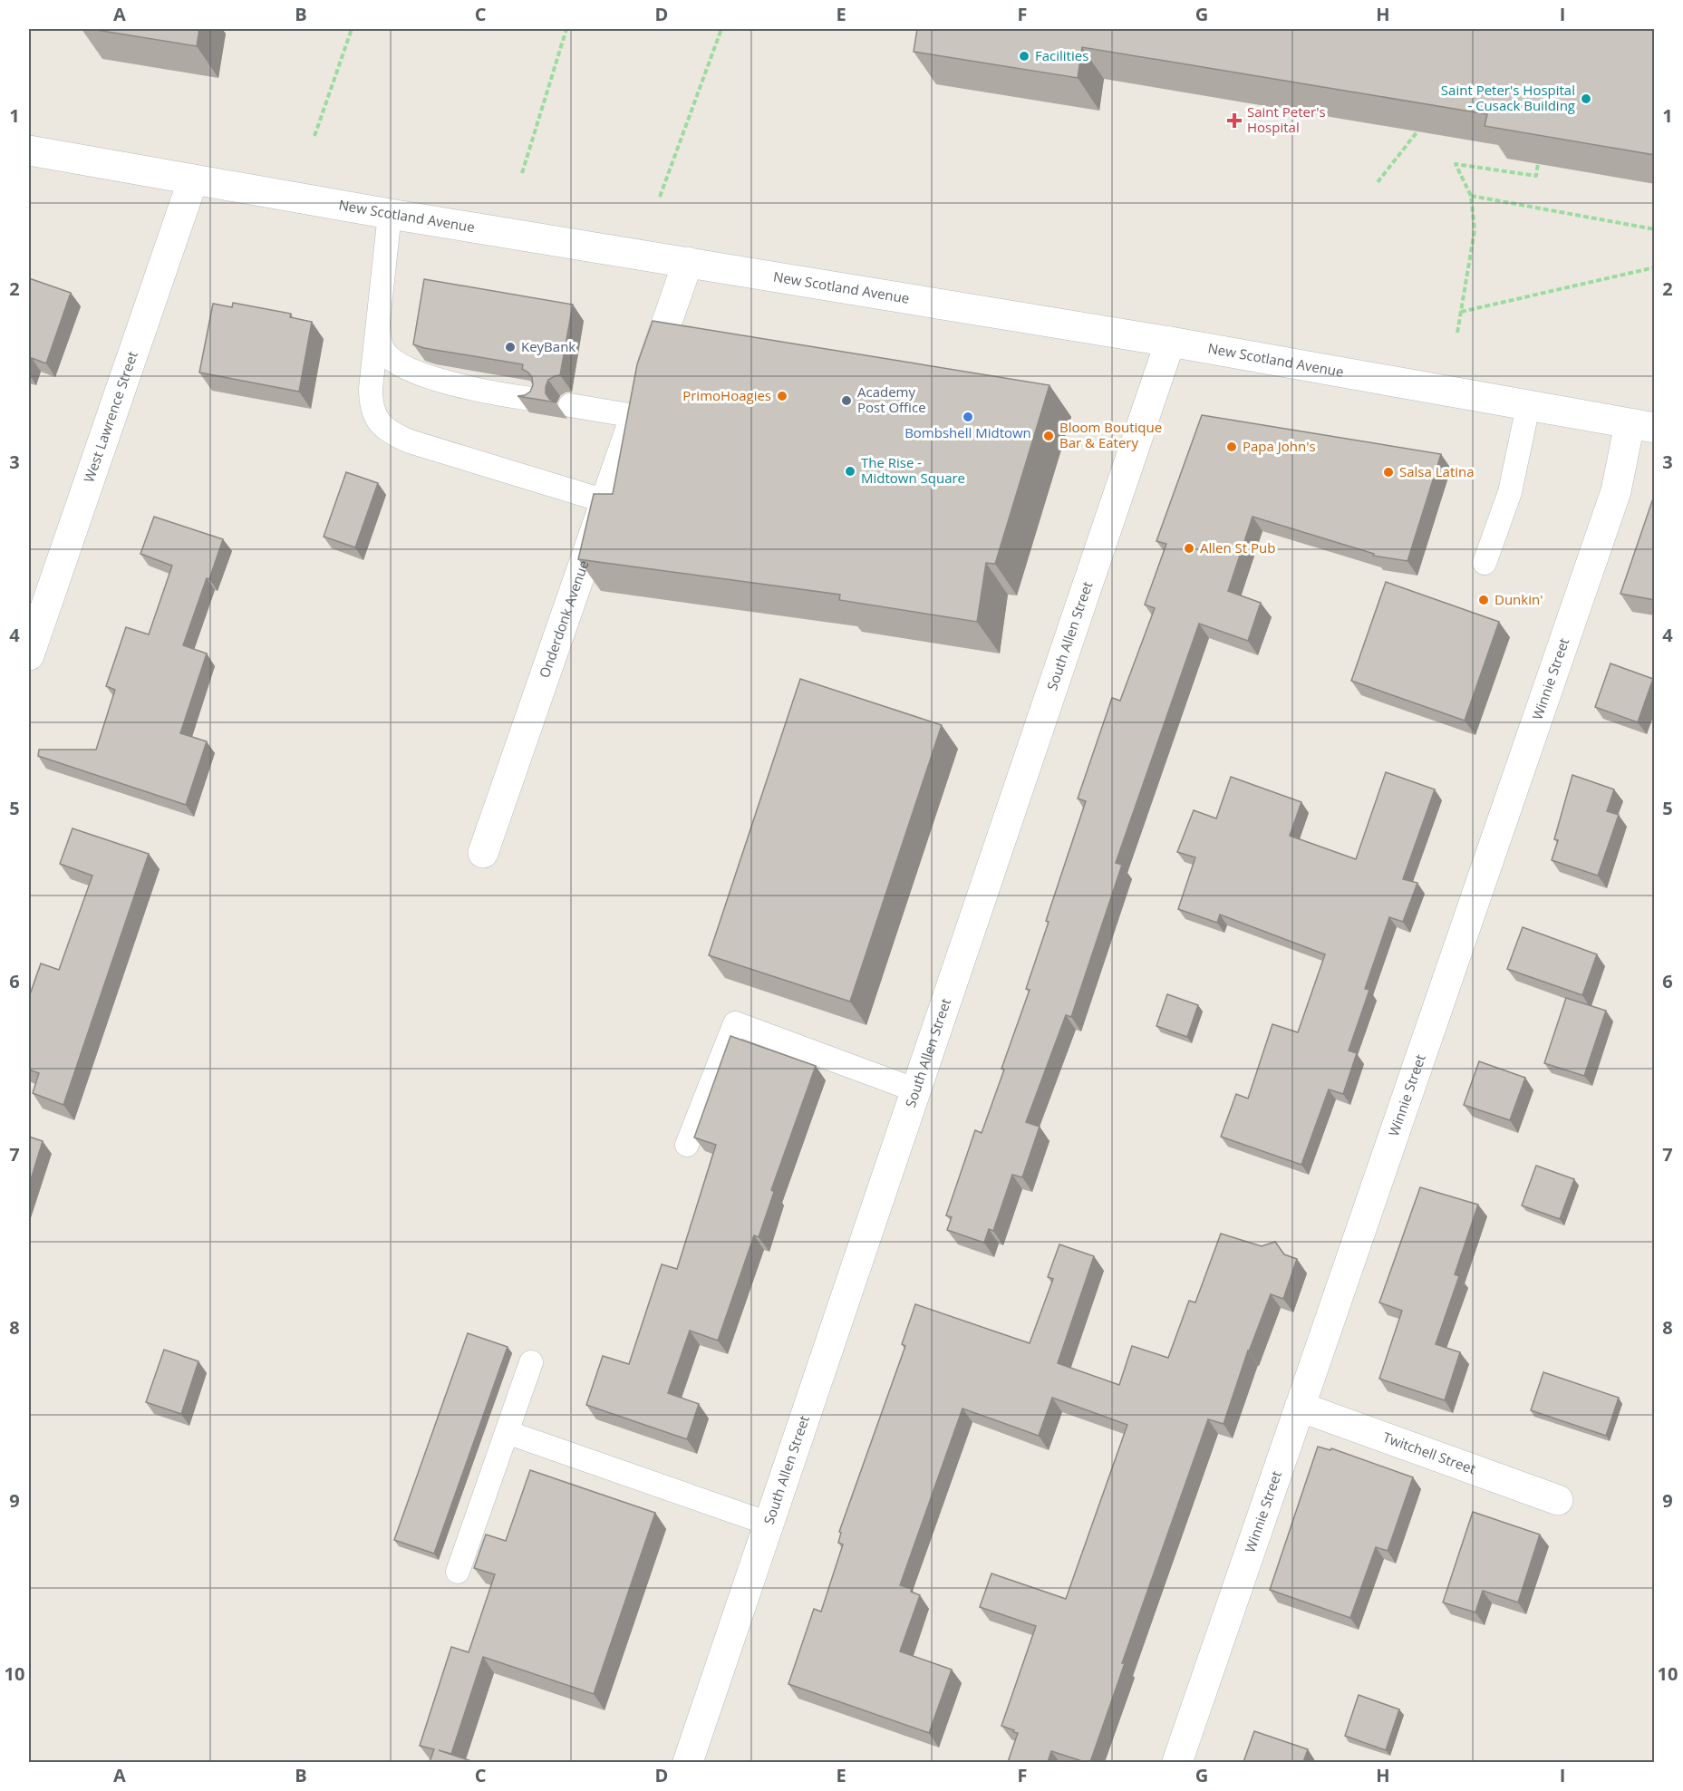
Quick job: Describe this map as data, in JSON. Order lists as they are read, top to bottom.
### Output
{
  "streets": {
    "street": [
      "New Scotland Avenue",
      "West Lawrence Street",
      "Onderdonk Avenue",
      "South Allen Street",
      "Winnie Street",
      "Twitchell Street"
    ]
  },
  "crossings": [
    ["New Scotland Avenue", "West Lawrence Street"],
    ["New Scotland Avenue", "Onderdonk Avenue"],
    ["New Scotland Avenue", "South Allen Street"],
    ["New Scotland Avenue", "Winnie Street"],
    ["Winnie Street", "Twitchell Street"]
  ],
  "places": {
    "other": [
      "Facilities",
      "Saint Peter's Hospital - Cusack Building",
      "KeyBank",
      "PrimoHoagies",
      "Academy Post Office",
      "Bombshell Midtown",
      "Bloom Boutique Bar & Eatery",
      "Papa John's",
      "The Rise - Midtown Square",
      "Salsa Latina",
      "Allen St Pub",
      "Dunkin'"
    ],
    "health": ["Saint Peter's Hospital"]
  },
  "grid": {
    "columns": [
      "A",
      "B",
      "C",
      "D",
      "E",
      "F",
      "G",
      "H",
      "I"
    ],
    "rows": [
      "1",
      "2",
      "3",
      "4",
      "5",
      "6",
      "7",
      "8",
      "9",
      "10"
    ]
  }
}
